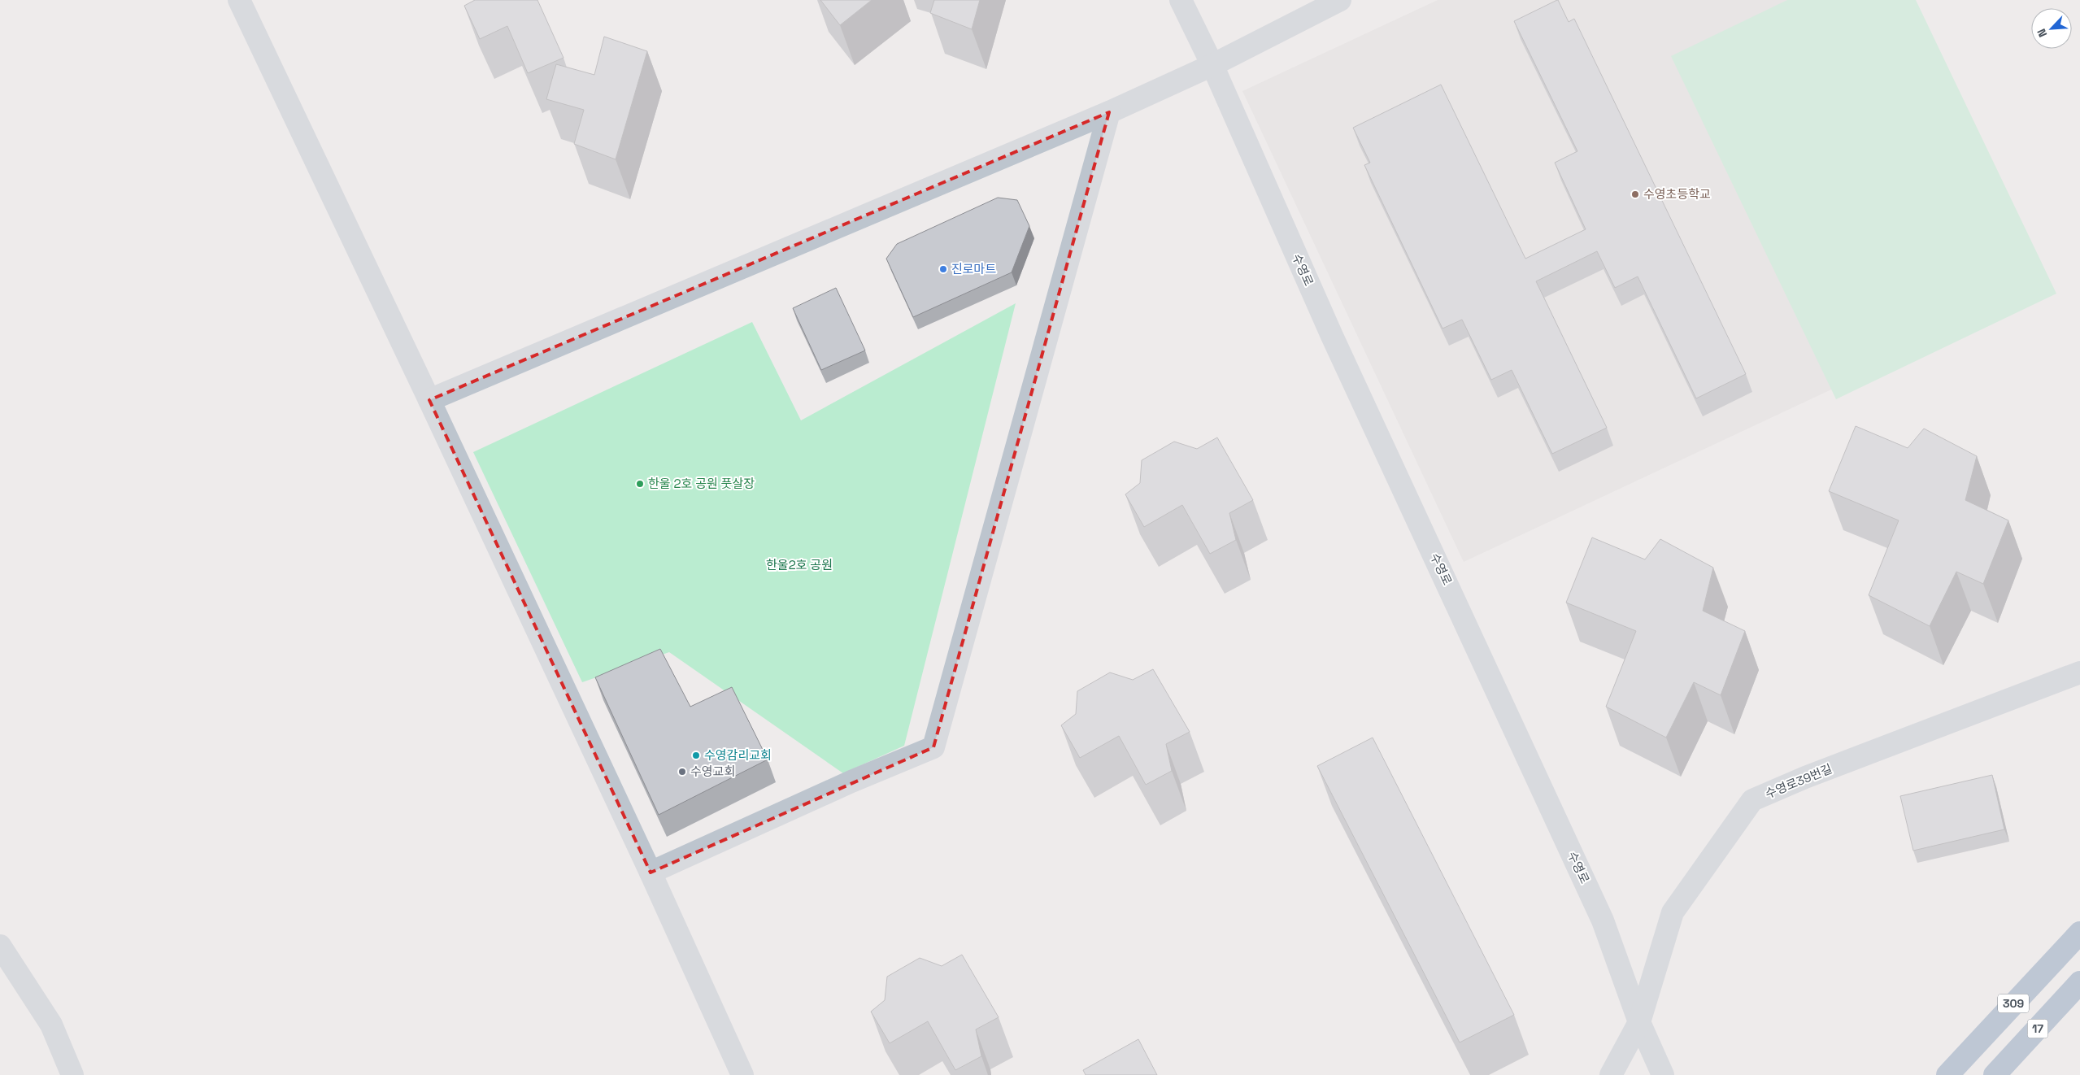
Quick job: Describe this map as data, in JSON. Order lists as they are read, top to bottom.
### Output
{
  "streets": {
    "highway": ["309", "17"],
    "street": ["수영로", "수영로39번길"]
  },
  "crossings": [
    ["수영로", "수영로39번길"]
  ],
  "parks": ["한울2호 공원"],
  "places": [
    "수영초등학교",
    "진로마트",
    "한울 2호 공원 풋살장",
    "수영감리교회",
    "수영교회"
  ],
  "north": "bottom left"
}
